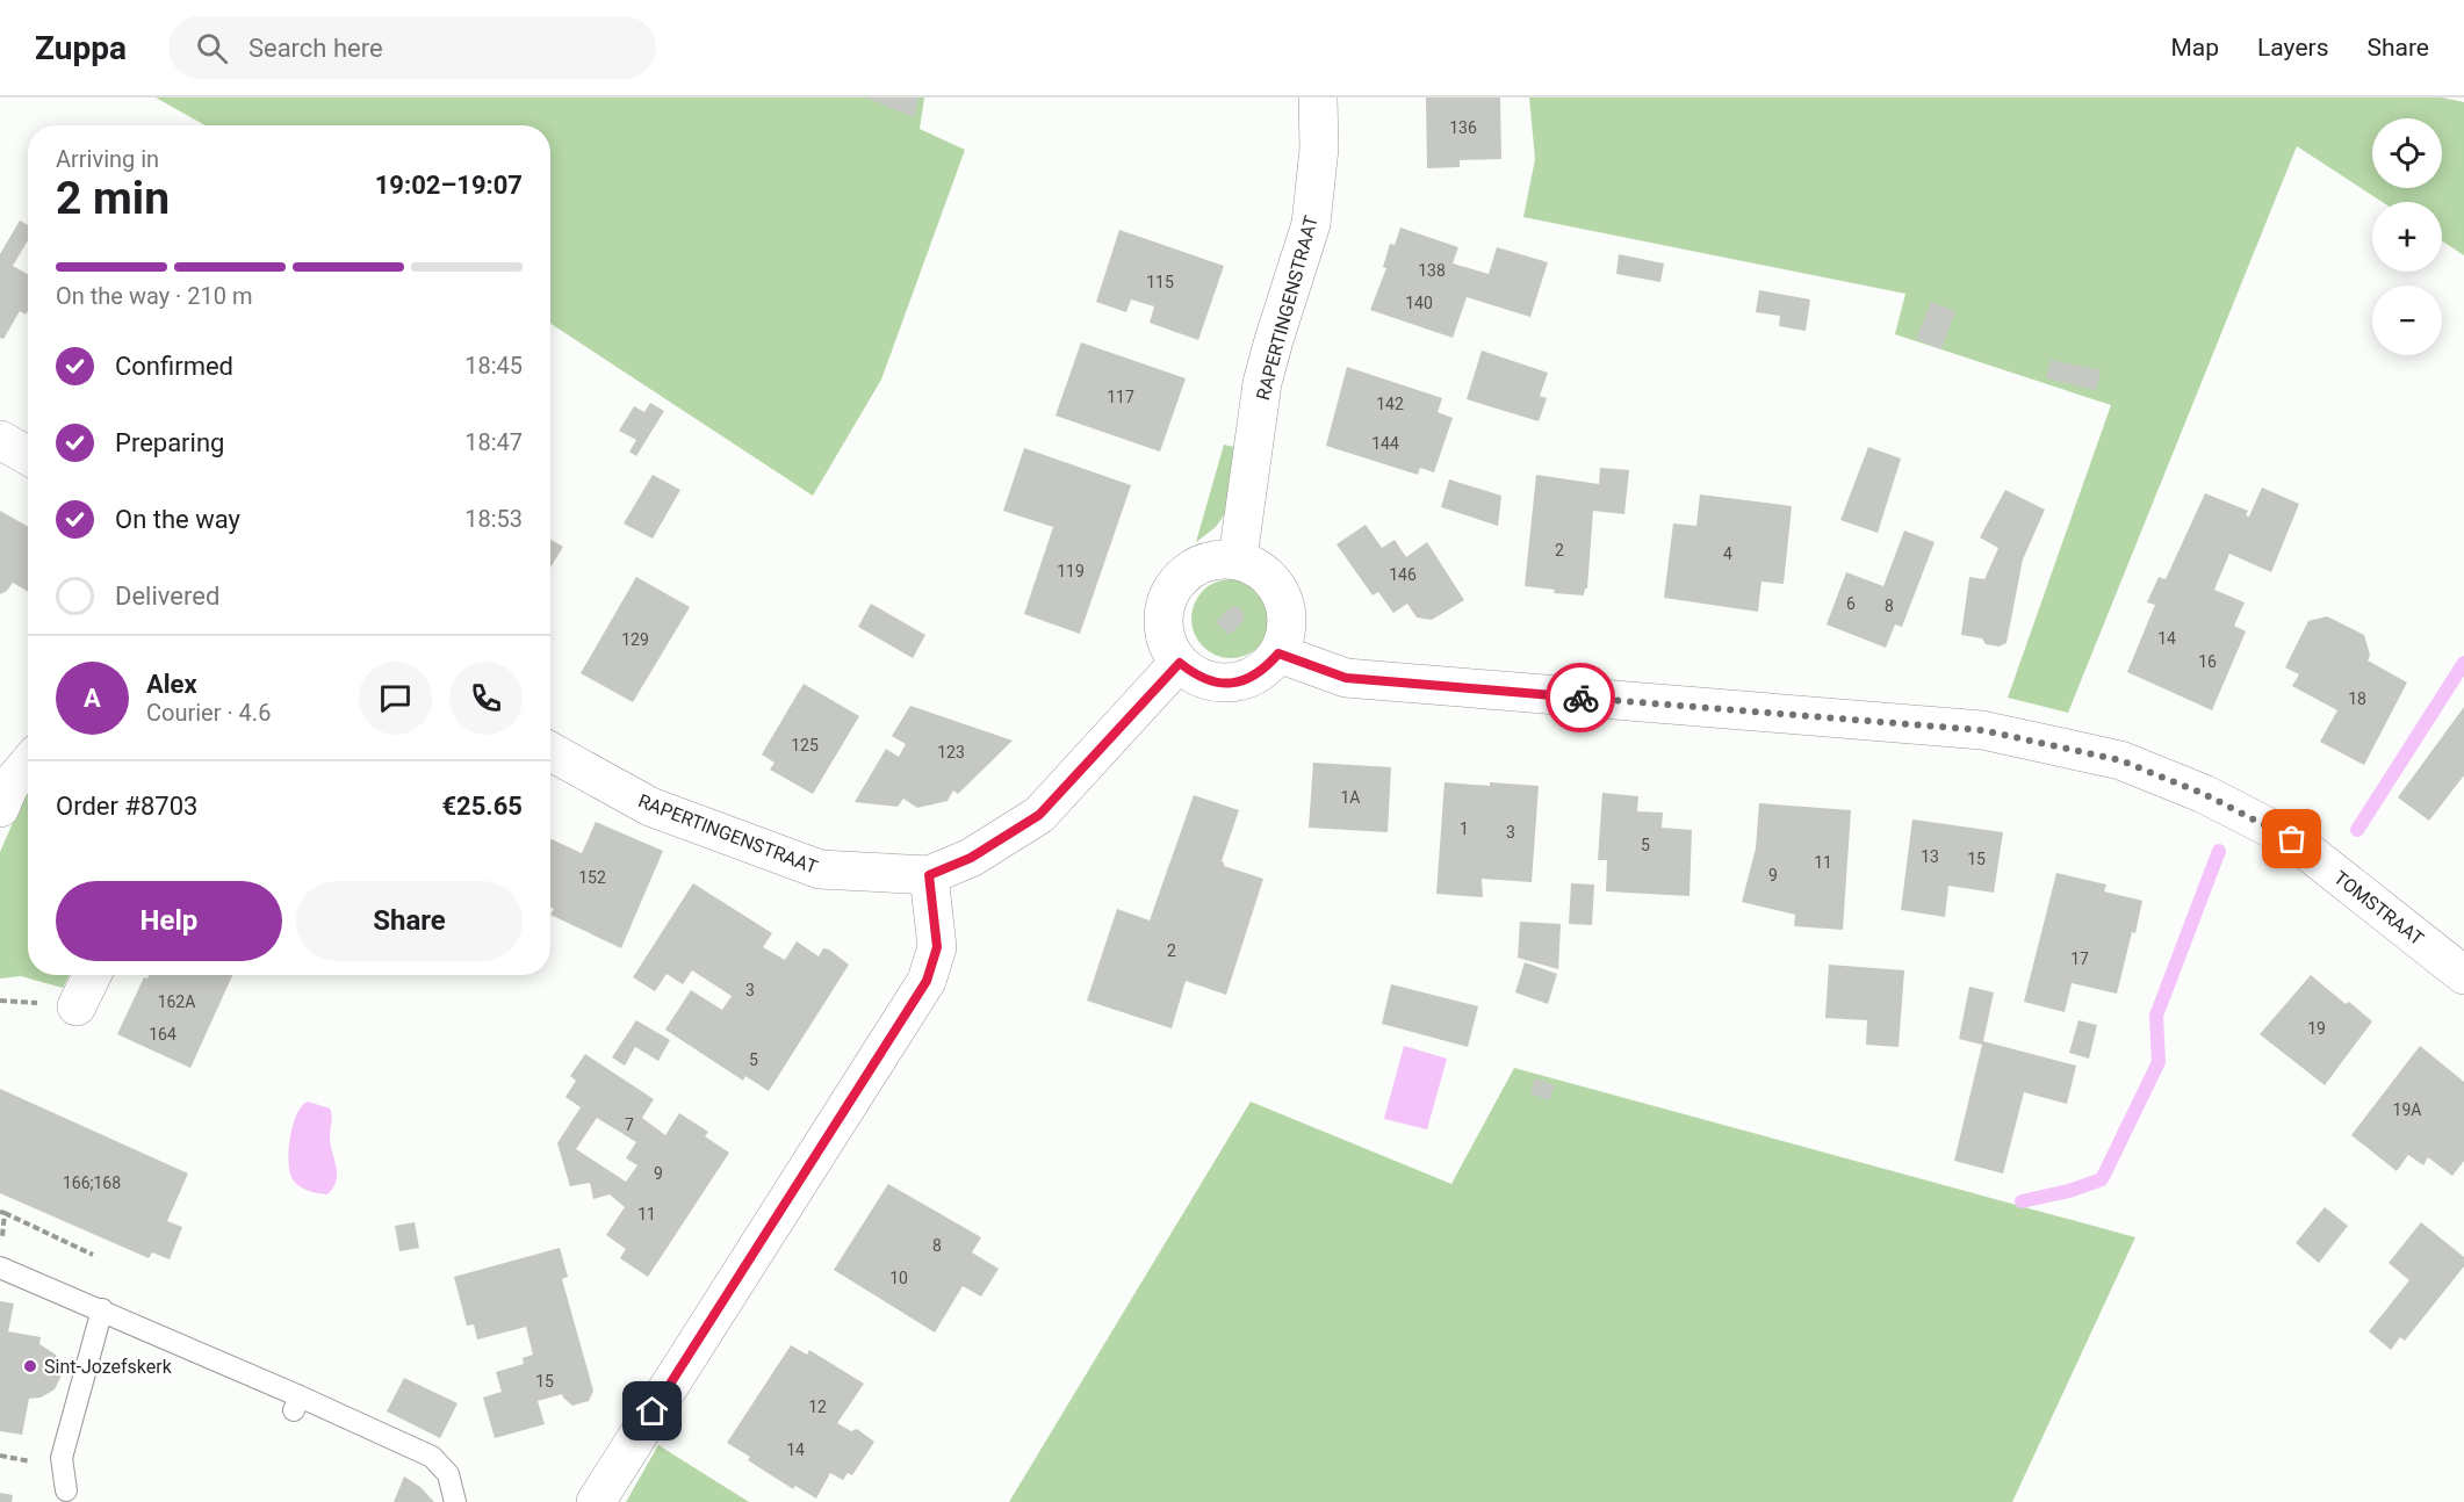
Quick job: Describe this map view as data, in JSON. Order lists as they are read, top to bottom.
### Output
{
  "streets": {
    "street": ["RAPERTINGENSTRAAT", "TOMSTRAAT"]
  },
  "crossings": [
    ["RAPERTINGENSTRAAT", "TOMSTRAAT"]
  ],
  "places": ["Sint-Jozefskerk"],
  "house_numbers": [
    "136",
    "138",
    "115",
    "140",
    "117",
    "142",
    "144",
    "2",
    "4",
    "119",
    "146",
    "6",
    "8",
    "14",
    "129",
    "16",
    "18",
    "125",
    "123",
    "1A",
    "1",
    "3",
    "5",
    "13",
    "15",
    "11",
    "9",
    "152",
    "2",
    "17",
    "3",
    "162A",
    "19",
    "164",
    "5",
    "19A",
    "7",
    "9",
    "166;168",
    "11",
    "8",
    "10",
    "15",
    "12",
    "14"
  ],
  "page": {
    "header": "Zuppa",
    "search": "Search here",
    "nav": ["Map", "Layers", "Share"],
    "map_buttons": ["+", "−"],
    "heading": ["2 min", "Arriving in", "19:02–19:07"],
    "panel": [
      "Alex",
      "Courier · 4.6",
      "Order #8703",
      "€25.65"
    ],
    "bar": "On the way · 210 m",
    "list": [
      ["Confirmed", "18:45"],
      ["Preparing", "18:47"],
      ["On the way", "18:53"],
      "Delivered"
    ],
    "round": "A",
    "buttons": ["Help", "Share"]
  }
}
